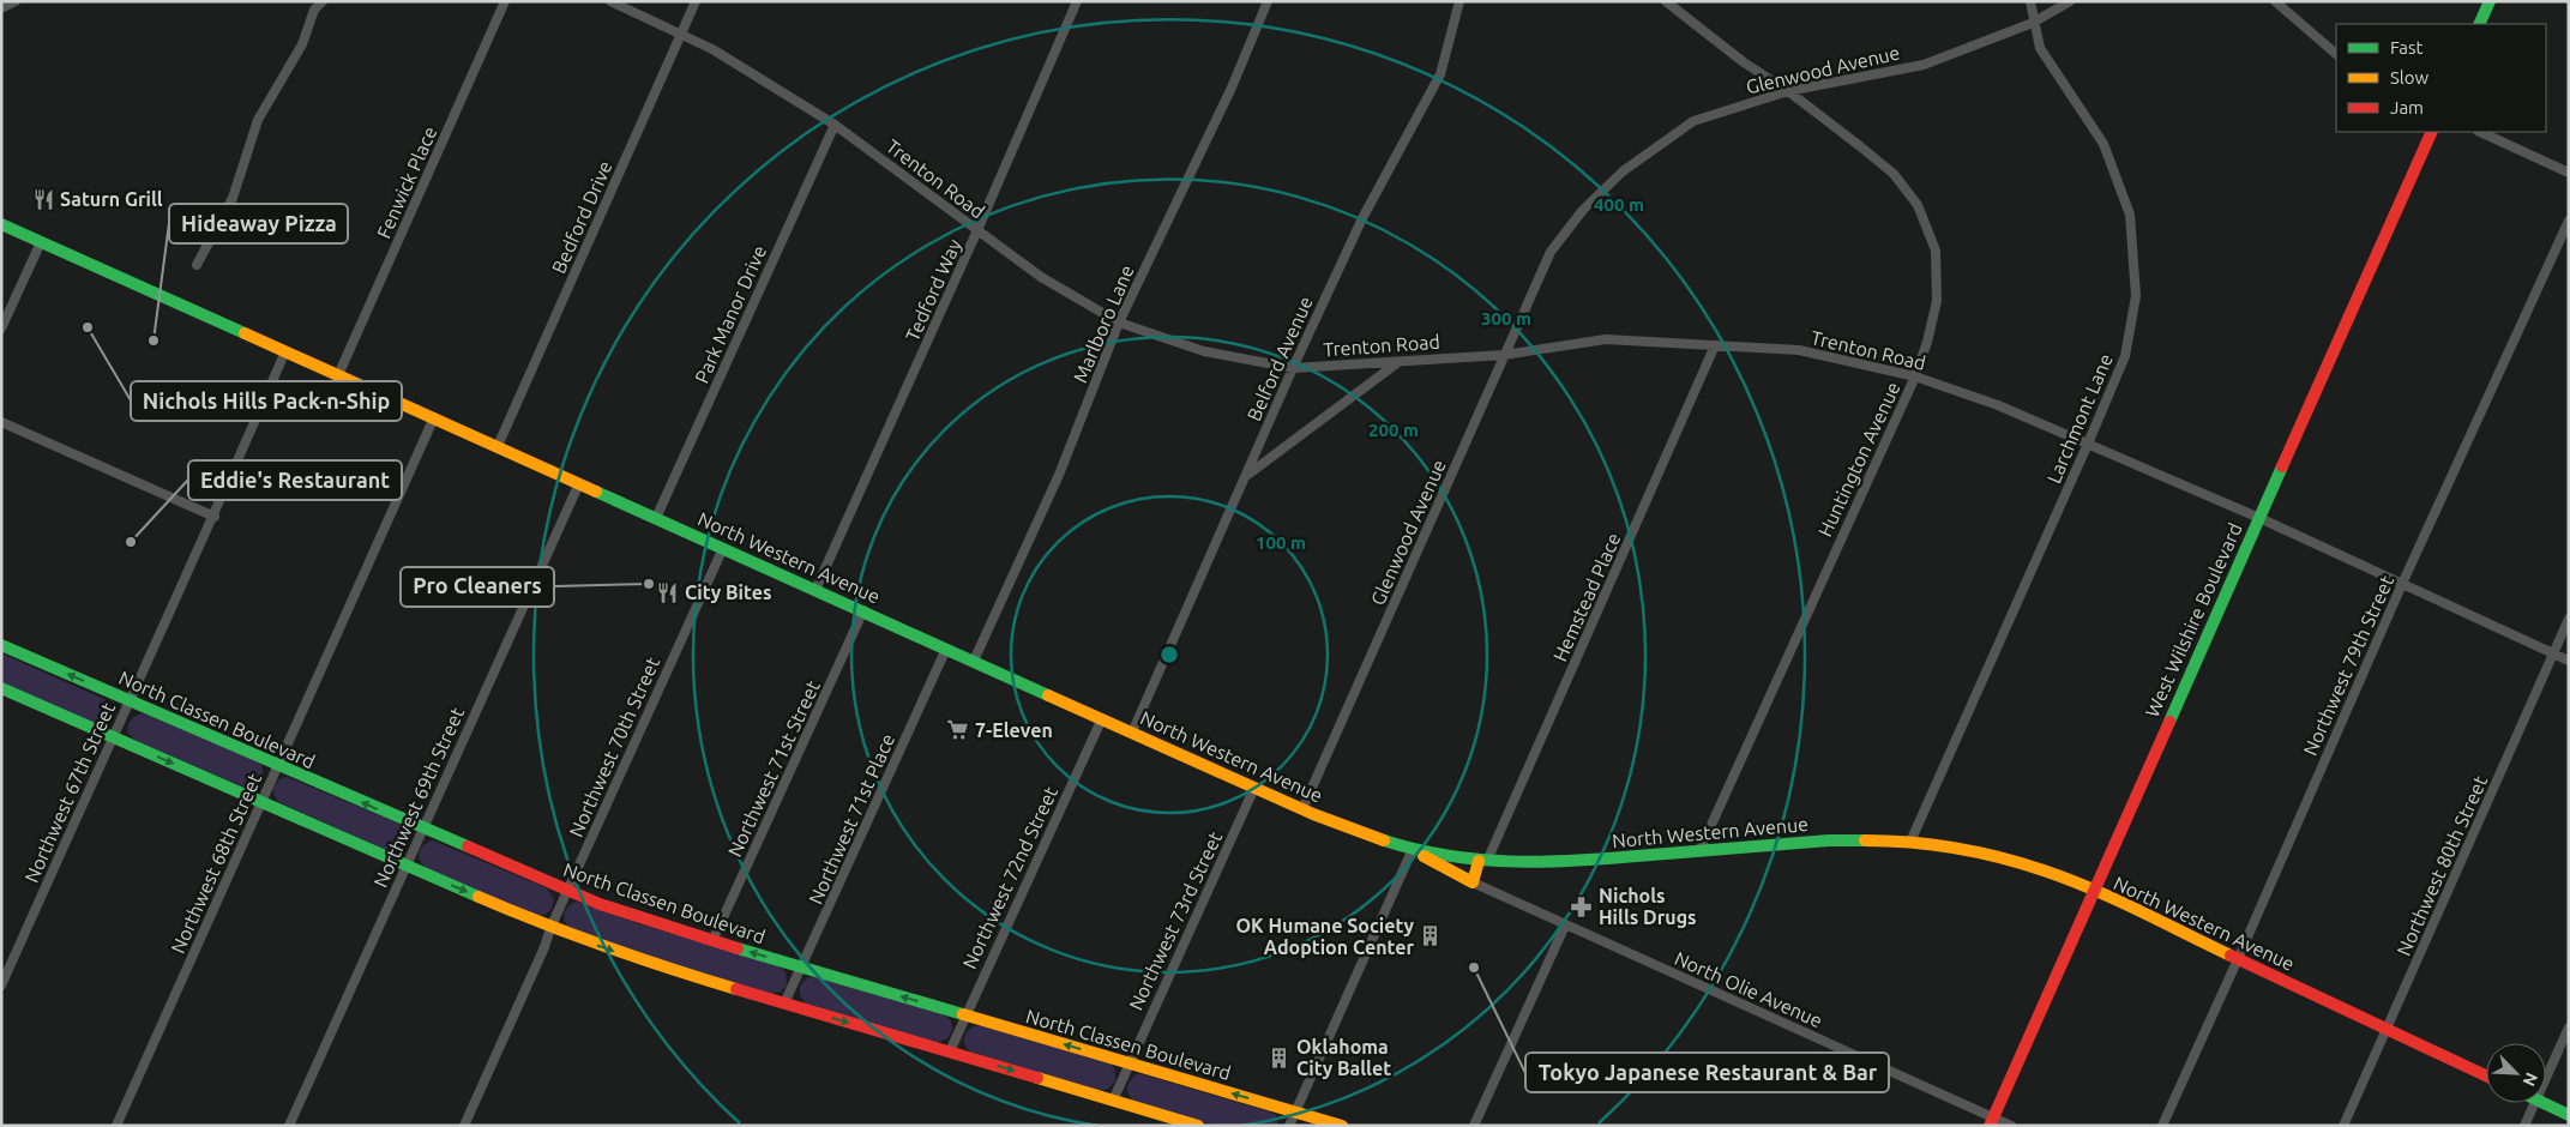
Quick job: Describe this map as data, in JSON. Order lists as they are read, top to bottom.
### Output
{
  "streets": {
    "street": [
      "Glenwood Avenue",
      "Trenton Road",
      "Fenwick Place",
      "Bedford Drive",
      "Tedford Way",
      "Park Manor Drive",
      "Marlboro Lane",
      "Belford Avenue",
      "Larchmont Lane",
      "Huntington Avenue",
      "North Western Avenue",
      "Hemstead Place",
      "West Wilshire Boulevard",
      "Northwest 79th Street",
      "North Classen Boulevard",
      "Northwest 70th Street",
      "Northwest 71st Street",
      "Northwest 67th Street",
      "Northwest 69th Street",
      "Northwest 71st Place",
      "Northwest 68th Street",
      "Northwest 80th Street",
      "Northwest 72nd Street",
      "Northwest 73rd Street",
      "North Olie Avenue"
    ]
  },
  "crossings": [
    ["Glenwood Avenue", "Trenton Road"],
    ["Glenwood Avenue", "Larchmont Lane"],
    ["Glenwood Avenue", "Huntington Avenue"],
    ["Glenwood Avenue", "North Western Avenue"],
    ["Trenton Road", "Bedford Drive"],
    ["Trenton Road", "Tedford Way"],
    ["Trenton Road", "Park Manor Drive"],
    ["Trenton Road", "Marlboro Lane"],
    ["Trenton Road", "Belford Avenue"],
    ["Trenton Road", "Larchmont Lane"],
    ["Trenton Road", "Huntington Avenue"],
    ["Trenton Road", "Hemstead Place"],
    ["Trenton Road", "West Wilshire Boulevard"],
    ["Trenton Road", "Northwest 79th Street"],
    ["Trenton Road", "Northwest 80th Street"],
    ["Fenwick Place", "North Western Avenue"],
    ["Bedford Drive", "North Western Avenue"],
    ["Tedford Way", "North Western Avenue"],
    ["Park Manor Drive", "North Western Avenue"],
    ["Marlboro Lane", "North Western Avenue"],
    ["Belford Avenue", "North Western Avenue"],
    ["Larchmont Lane", "North Western Avenue"],
    ["Huntington Avenue", "North Western Avenue"],
    ["North Western Avenue", "Hemstead Place"],
    ["North Western Avenue", "West Wilshire Boulevard"],
    ["North Western Avenue", "Northwest 79th Street"],
    ["North Western Avenue", "Northwest 70th Street"],
    ["North Western Avenue", "Northwest 71st Street"],
    ["North Western Avenue", "Northwest 67th Street"],
    ["North Western Avenue", "Northwest 69th Street"],
    ["North Western Avenue", "Northwest 71st Place"],
    ["North Western Avenue", "Northwest 68th Street"],
    ["North Western Avenue", "Northwest 80th Street"],
    ["North Western Avenue", "Northwest 72nd Street"],
    ["North Western Avenue", "Northwest 73rd Street"],
    ["West Wilshire Boulevard", "North Olie Avenue"],
    ["North Classen Boulevard", "Northwest 70th Street"],
    ["North Classen Boulevard", "Northwest 71st Street"],
    ["North Classen Boulevard", "Northwest 67th Street"],
    ["North Classen Boulevard", "Northwest 69th Street"],
    ["North Classen Boulevard", "Northwest 71st Place"],
    ["North Classen Boulevard", "Northwest 68th Street"],
    ["North Classen Boulevard", "Northwest 72nd Street"],
    ["North Classen Boulevard", "Northwest 73rd Street"]
  ],
  "places": {
    "restaurant": ["Saturn Grill", "City Bites"],
    "other": [
      "Nichols Hills Pack-n-Ship",
      "Hideaway Pizza",
      "Eddie's Restaurant",
      "Pro Cleaners",
      "Tokyo Japanese Restaurant & Bar"
    ],
    "supermarket": ["7-Eleven"],
    "pharmacy": ["Nichols Hills Drugs"],
    "building": ["OK Humane Society Adoption Center", "Oklahoma City Ballet"]
  },
  "legend": ["Fast", "Slow", "Jam"],
  "north": "bottom right",
  "rings": [
    "400 m",
    "300 m",
    "200 m",
    "100 m"
  ]
}
